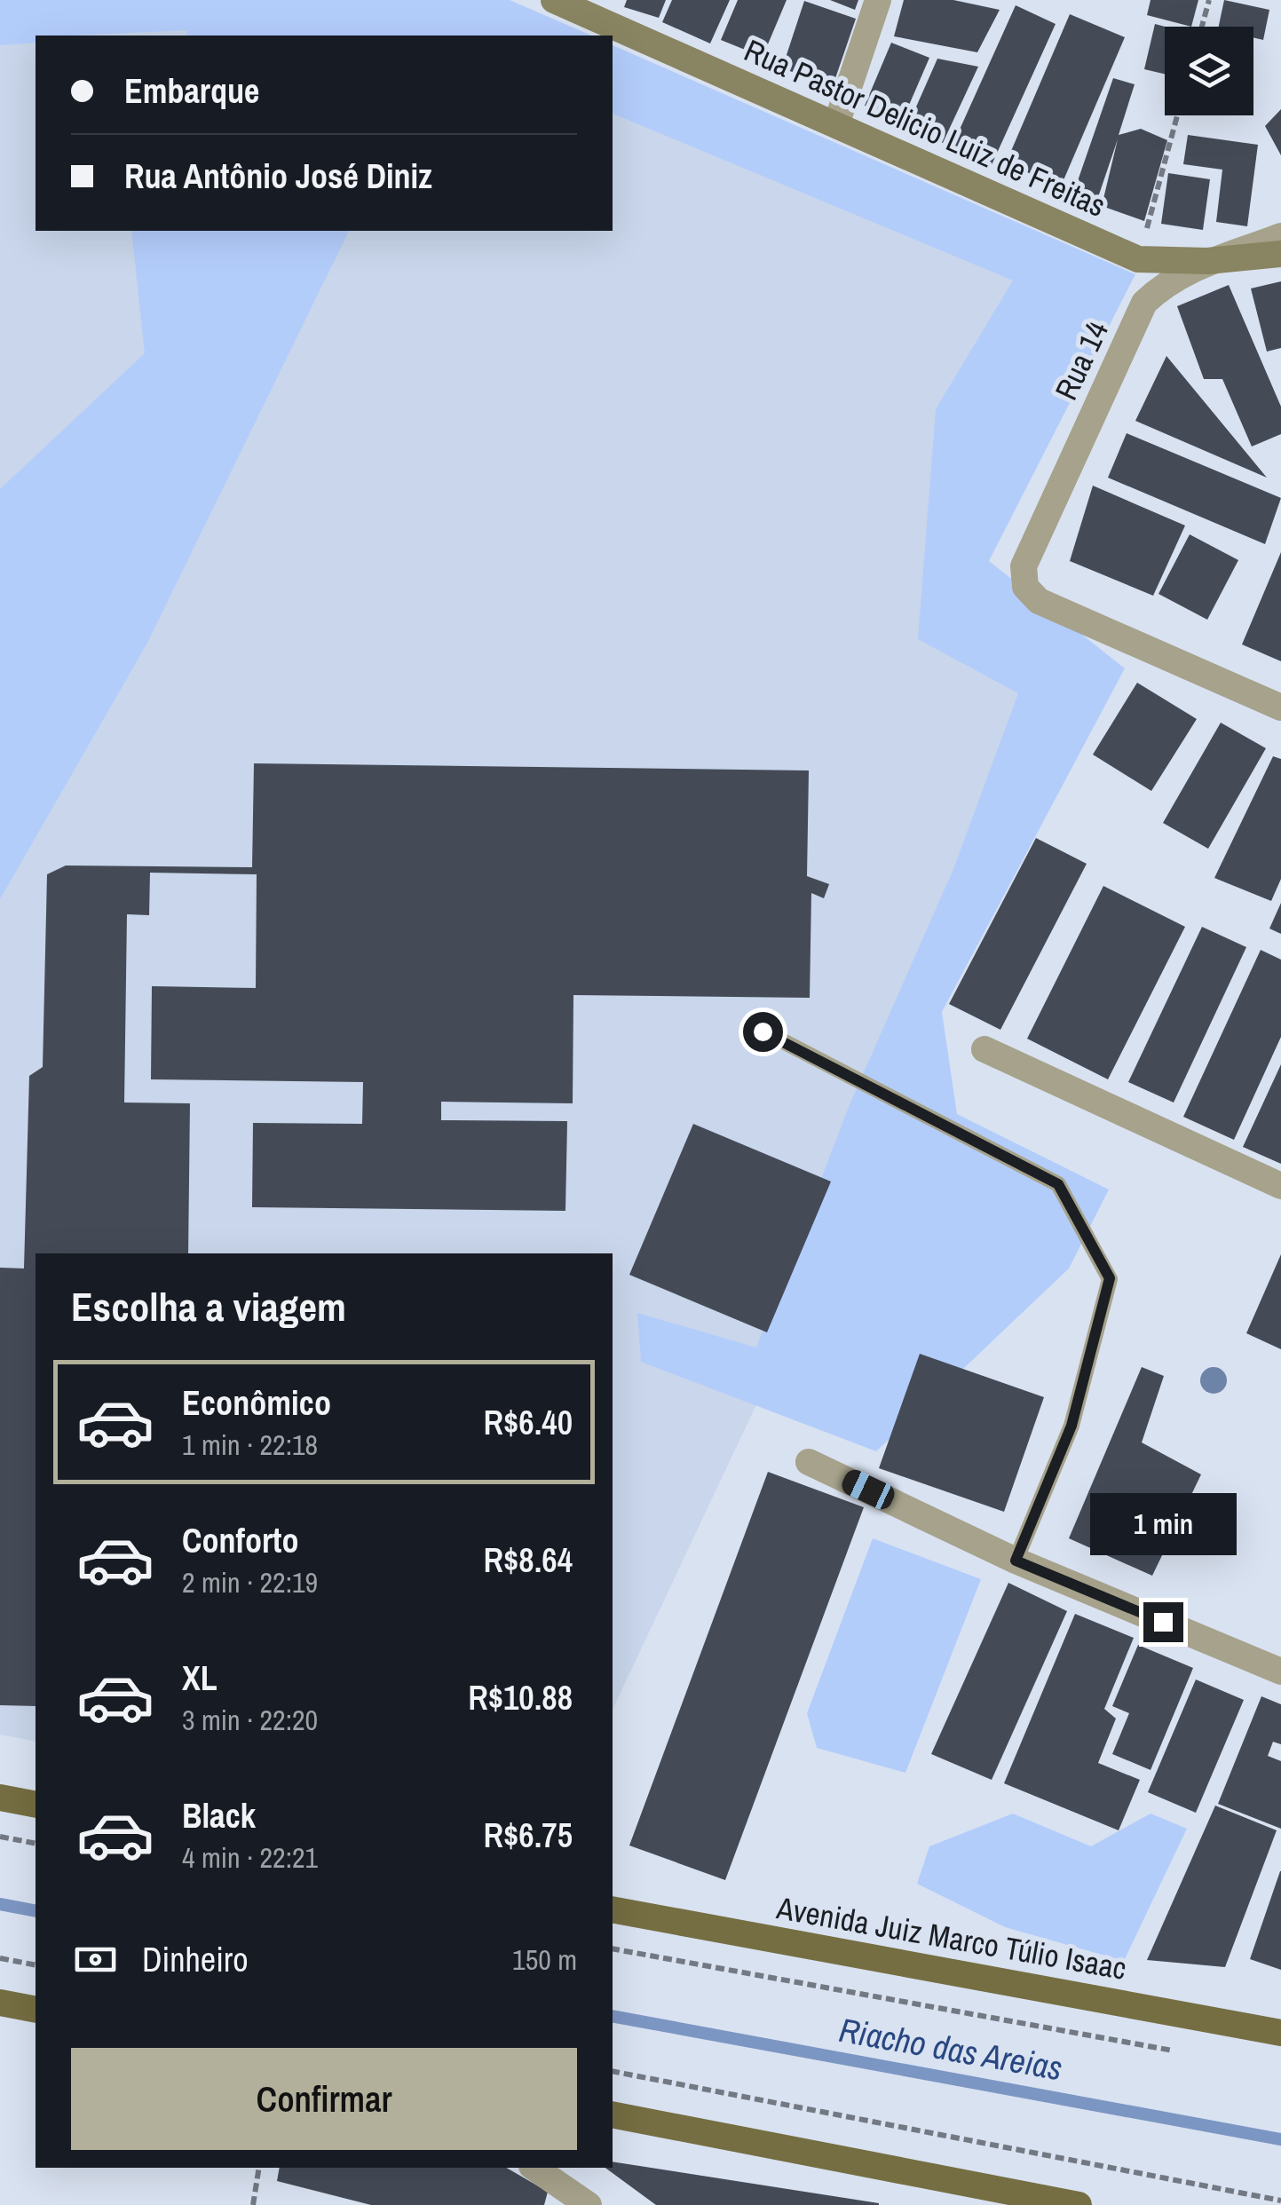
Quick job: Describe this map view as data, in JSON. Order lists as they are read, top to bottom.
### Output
{
  "streets": {
    "main road": ["Avenida Juiz Marco Túlio Isaac"],
    "street": ["Rua Pastor Delicio Luiz de Freitas", "Rua 14"]
  },
  "crossings": [
    ["Rua Pastor Delicio Luiz de Freitas", "Rua 14"]
  ],
  "water": ["Riacho das Areias"],
  "page": {
    "banner": ["Embarque", "Rua Antônio José Diniz"],
    "heading": "Escolha a viagem",
    "list": [
      {
        "name": "Econômico",
        "note": "1 min · 22:18",
        "value": "R$6.40"
      },
      {
        "name": "Conforto",
        "note": "2 min · 22:19",
        "value": "R$8.64"
      },
      {
        "name": "XL",
        "note": "3 min · 22:20",
        "value": "R$10.88"
      },
      {
        "name": "Black",
        "note": "4 min · 22:21",
        "value": "R$6.75"
      }
    ],
    "bubble": "1 min",
    "pay": ["Dinheiro", "150 m"],
    "buttons": "Confirmar"
  }
}
